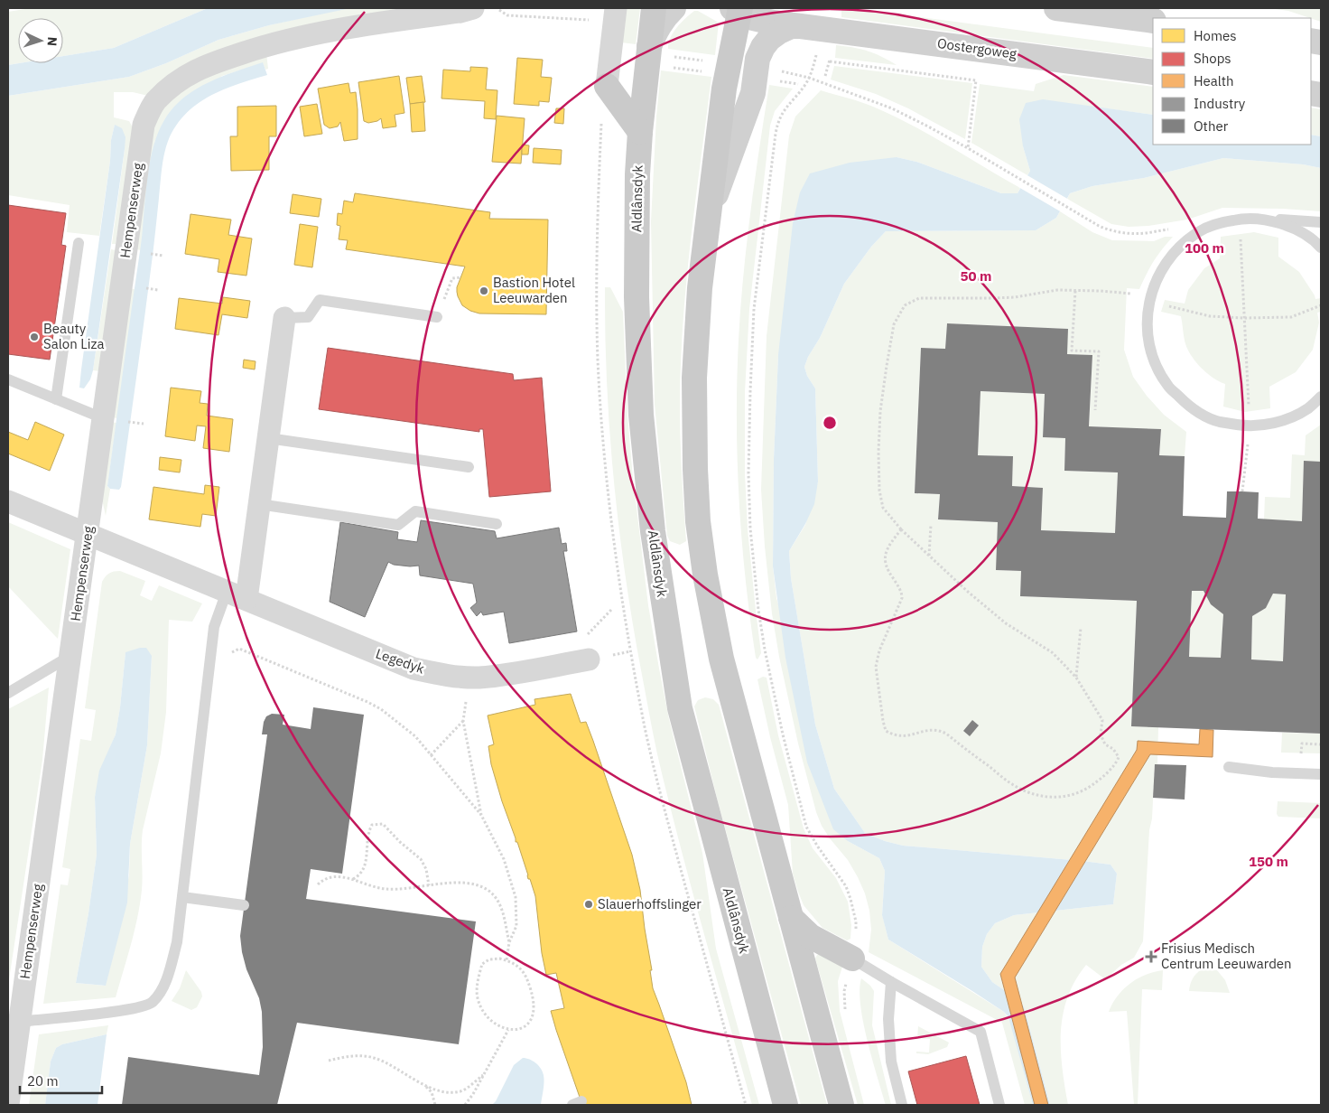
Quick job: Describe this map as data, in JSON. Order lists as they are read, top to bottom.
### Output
{
  "streets": {
    "main road": ["Oostergoweg", "Aldlânsdyk"],
    "street": ["Hempenserweg", "Legedyk"]
  },
  "crossings": [
    ["Hempenserweg", "Legedyk"]
  ],
  "places": {
    "other": ["Bastion Hotel Leeuwarden", "Beauty Salon Liza", "Slauerhoffslinger"],
    "health": ["Frisius Medisch Centrum Leeuwarden"]
  },
  "legend": [
    "Homes",
    "Shops",
    "Health",
    "Industry",
    "Other"
  ],
  "scale_bar": "20 m",
  "north": "right",
  "rings": ["100 m", "50 m", "150 m"]
}
